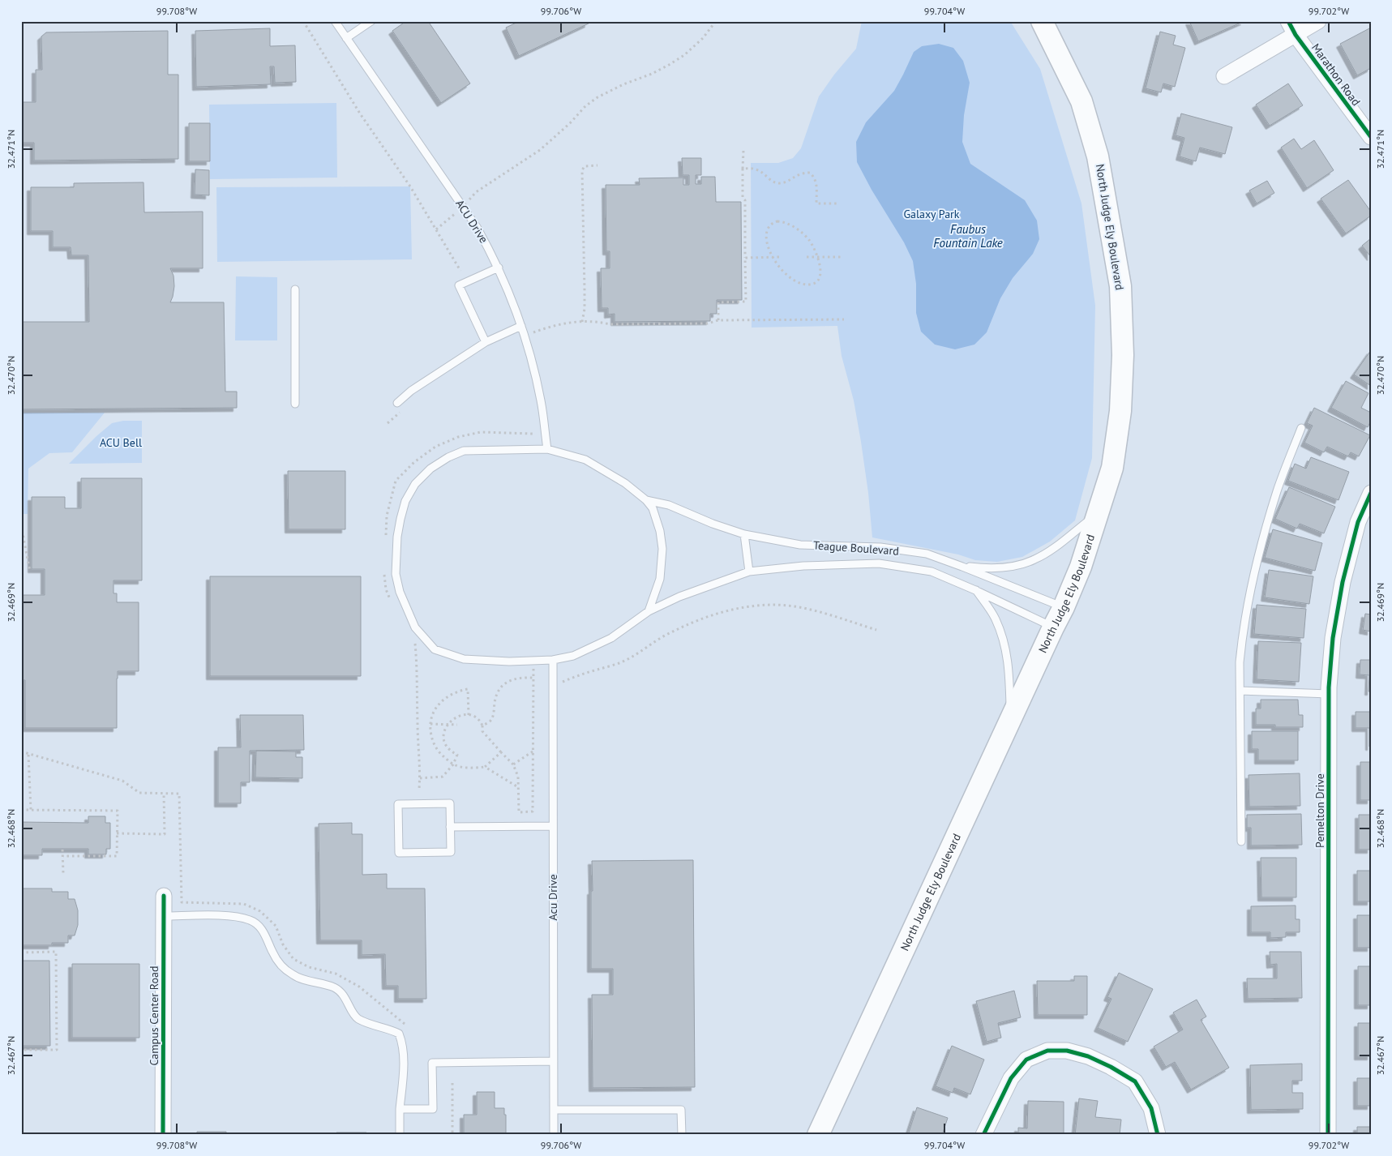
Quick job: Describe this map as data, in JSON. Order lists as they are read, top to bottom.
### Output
{
  "streets": {
    "main road": ["North Judge Ely Boulevard"],
    "street": ["Marathon Road", "Pemelton Drive", "Campus Center Road"],
    "lane": ["ACU Drive", "Teague Boulevard", "Acu Drive"]
  },
  "crossings": [
    ["ACU Drive", "Teague Boulevard"],
    ["North Judge Ely Boulevard", "Teague Boulevard"],
    ["Teague Boulevard", "Acu Drive"]
  ],
  "water": ["Faubus Fountain Lake"],
  "parks": ["Galaxy Park", "ACU Bell"],
  "coordinates": [
    "99.708°W",
    "99.706°W",
    "99.704°W",
    "99.702°W",
    "32.471°N",
    "32.470°N",
    "32.469°N",
    "32.468°N",
    "32.467°N"
  ]
}
